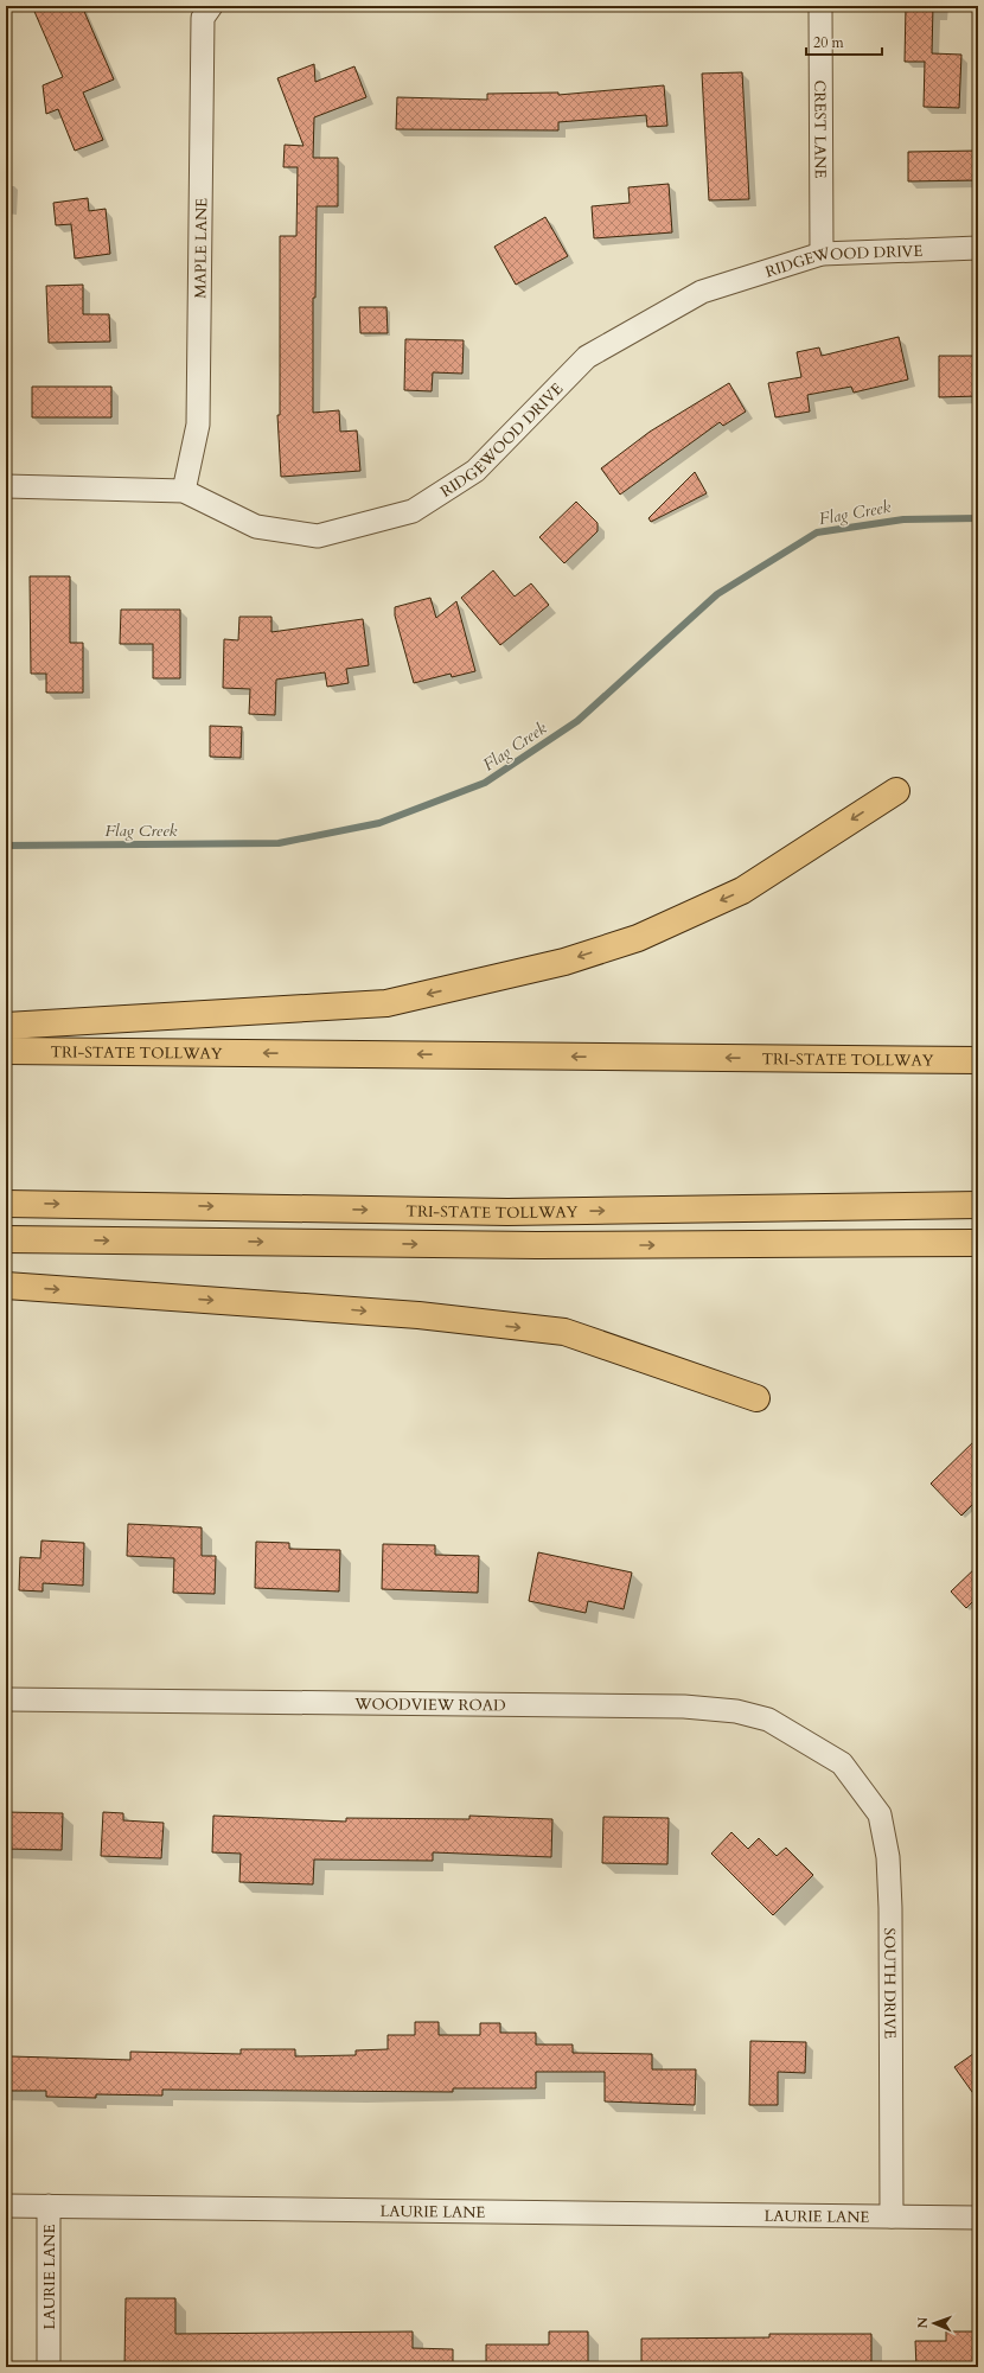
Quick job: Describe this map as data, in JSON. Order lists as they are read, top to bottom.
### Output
{
  "streets": {
    "highway": ["TRI-STATE TOLLWAY"],
    "street": [
      "CREST LANE",
      "MAPLE LANE",
      "RIDGEWOOD DRIVE",
      "WOODVIEW ROAD",
      "SOUTH DRIVE",
      "LAURIE LANE"
    ]
  },
  "crossings": [
    ["CREST LANE", "RIDGEWOOD DRIVE"],
    ["MAPLE LANE", "RIDGEWOOD DRIVE"],
    ["WOODVIEW ROAD", "SOUTH DRIVE"],
    ["SOUTH DRIVE", "LAURIE LANE"]
  ],
  "water": ["Flag Creek"],
  "scale_bar": "20 m",
  "north": "left"
}
